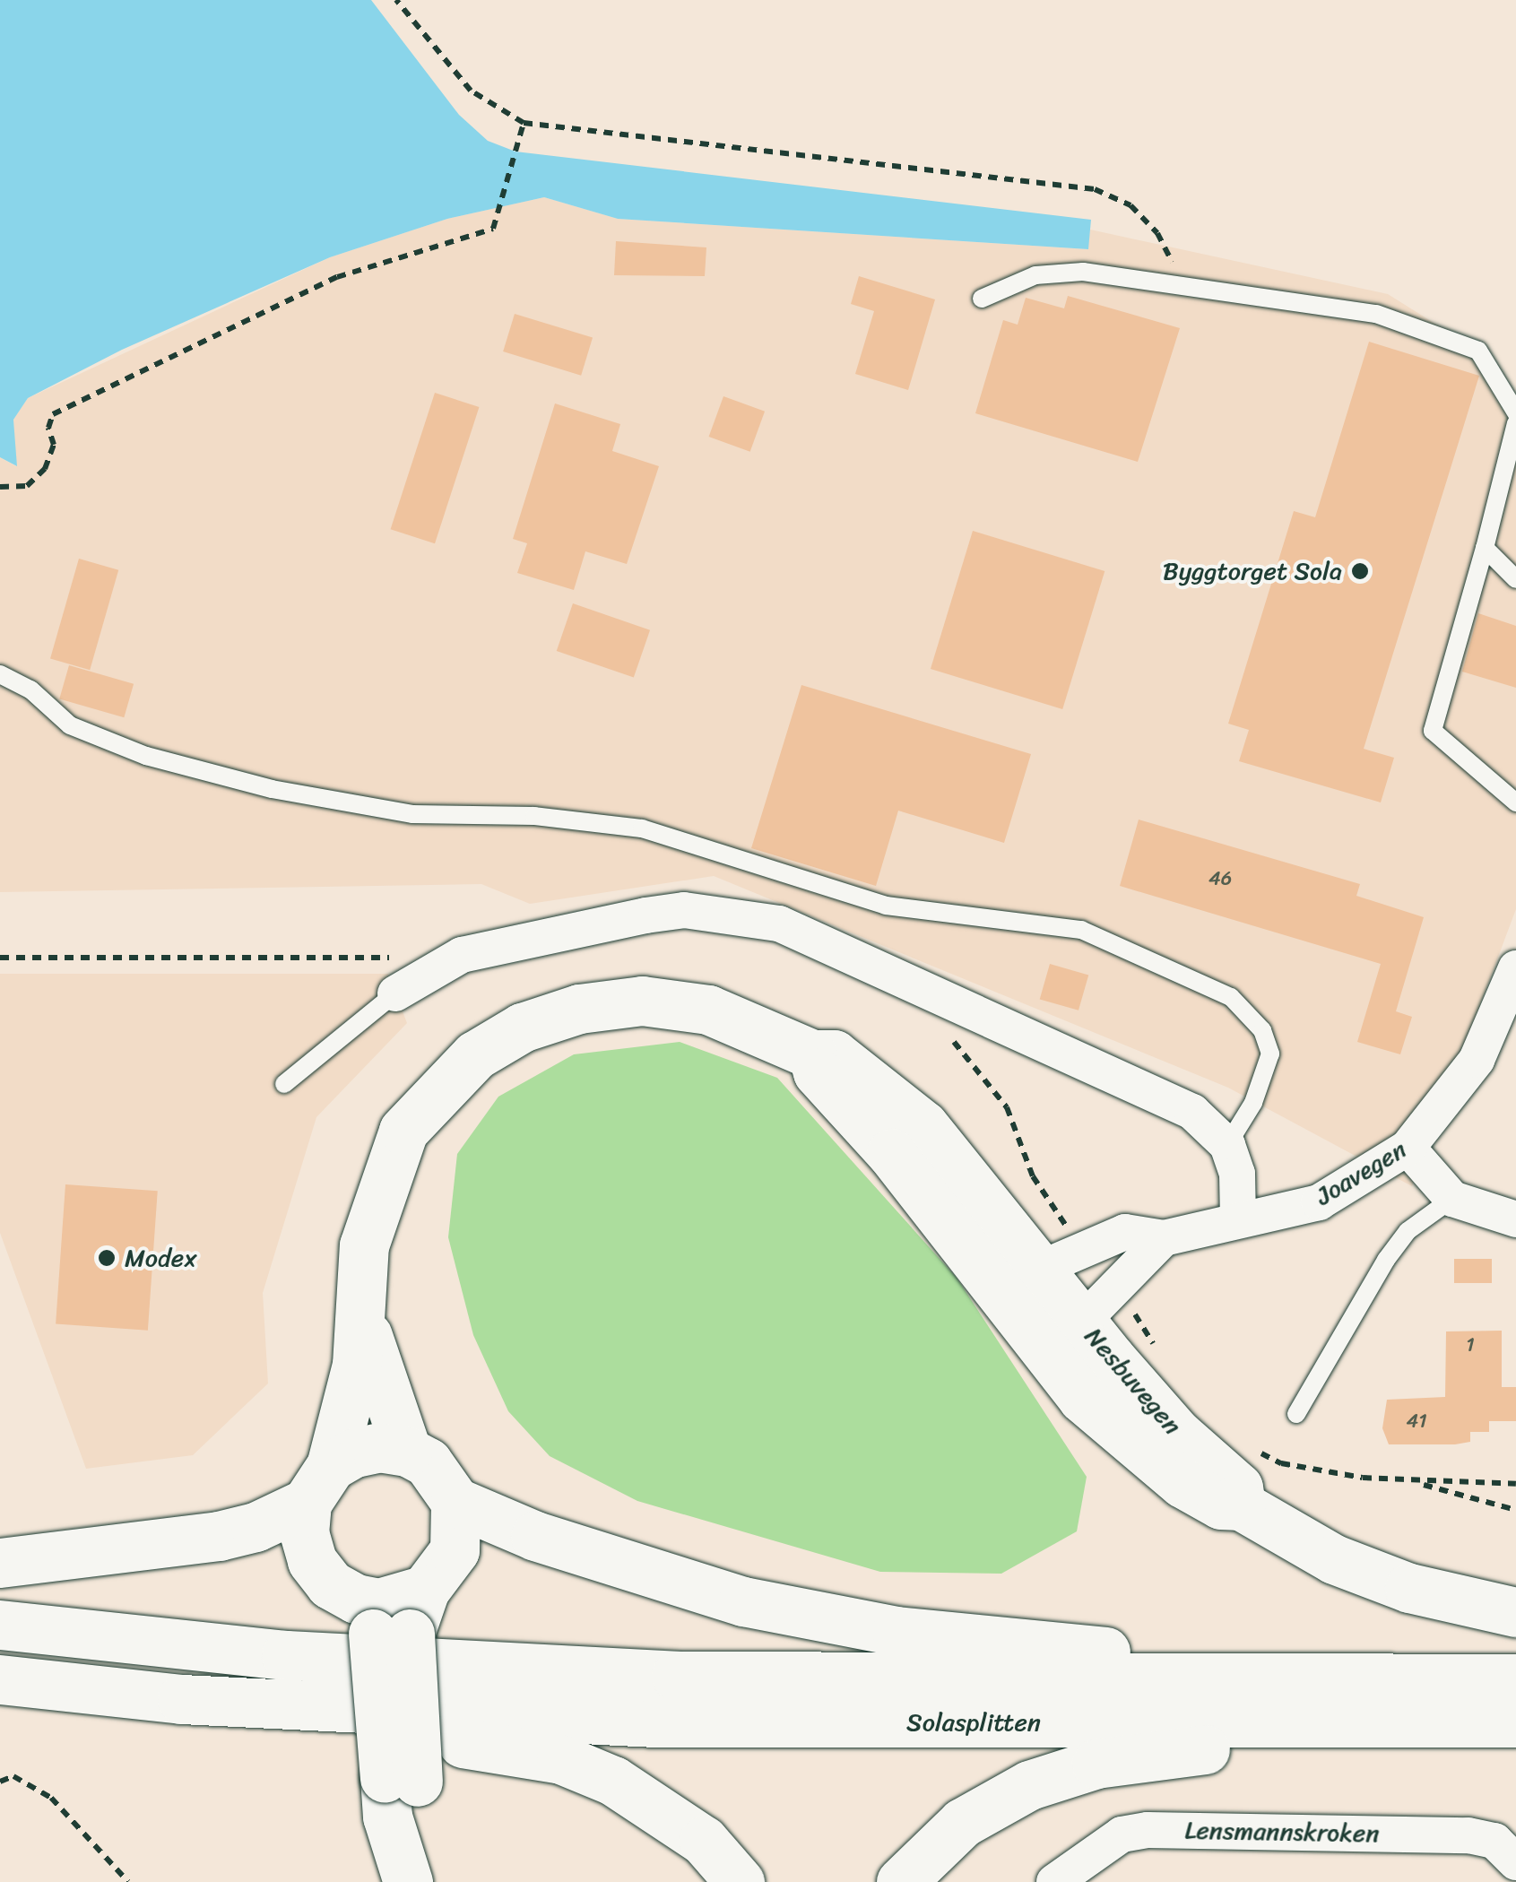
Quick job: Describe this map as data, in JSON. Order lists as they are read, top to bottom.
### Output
{
  "streets": {
    "main road": ["Nesbuvegen", "Solasplitten"],
    "street": ["Joavegen", "Lensmannskroken"]
  },
  "crossings": [
    ["Joavegen", "Nesbuvegen"]
  ],
  "places": ["Byggtorget Sola", "Modex"],
  "house_numbers": ["46", "1", "41"]
}
